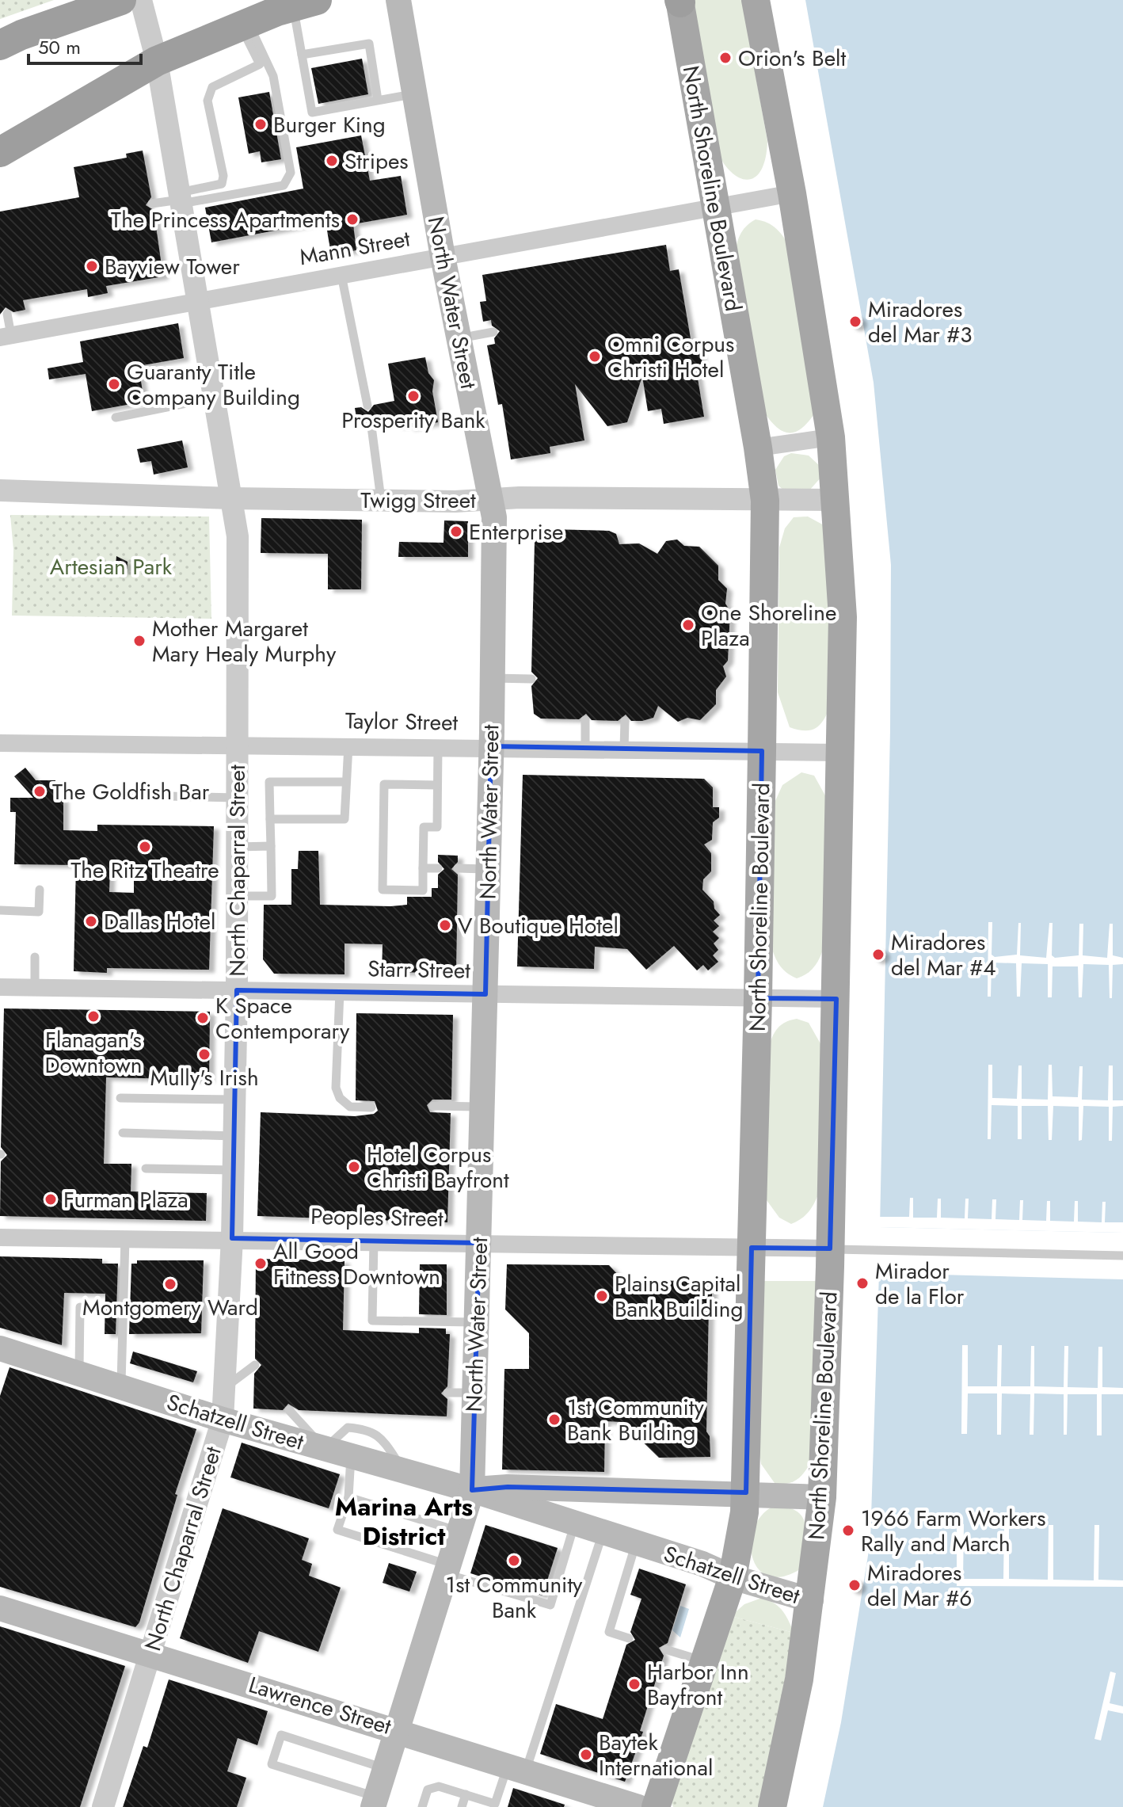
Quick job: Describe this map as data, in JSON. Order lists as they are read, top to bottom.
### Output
{
  "streets": {
    "main road": [
      "North Shoreline Boulevard",
      "North Water Street",
      "Schatzell Street",
      "Lawrence Street"
    ],
    "street": [
      "Mann Street",
      "Twigg Street",
      "Taylor Street",
      "North Chaparral Street",
      "Starr Street",
      "Peoples Street"
    ]
  },
  "crossings": [
    ["North Shoreline Boulevard", "Mann Street"],
    ["North Shoreline Boulevard", "Twigg Street"],
    ["North Shoreline Boulevard", "Taylor Street"],
    ["North Shoreline Boulevard", "Starr Street"],
    ["North Shoreline Boulevard", "Peoples Street"],
    ["North Shoreline Boulevard", "Schatzell Street"],
    ["Mann Street", "North Water Street"],
    ["Mann Street", "North Chaparral Street"],
    ["North Water Street", "Twigg Street"],
    ["North Water Street", "Taylor Street"],
    ["North Water Street", "Starr Street"],
    ["North Water Street", "Peoples Street"],
    ["North Water Street", "Schatzell Street"],
    ["North Water Street", "Lawrence Street"],
    ["Twigg Street", "North Chaparral Street"],
    ["Taylor Street", "North Chaparral Street"],
    ["North Chaparral Street", "Starr Street"],
    ["North Chaparral Street", "Peoples Street"],
    ["North Chaparral Street", "Schatzell Street"],
    ["North Chaparral Street", "Lawrence Street"]
  ],
  "districts": ["Marina Arts District"],
  "parks": ["Artesian Park"],
  "places": [
    "Orion's Belt",
    "Burger King",
    "Stripes",
    "The Princess Apartments",
    "Bayview Tower",
    "Miradores del Mar #3",
    "Omni Corpus Christi Hotel",
    "Guaranty Title Company Building",
    "Prosperity Bank",
    "Enterprise",
    "One Shoreline Plaza",
    "Mother Margaret Mary Healy Murphy",
    "The Goldfish Bar",
    "The Ritz Theatre",
    "Dallas Hotel",
    "V Boutique Hotel",
    "Miradores del Mar #4",
    "Flanagan's Downtown",
    "K Space Contemporary",
    "Mully's Irish",
    "Hotel Corpus Christi Bayfront",
    "Furman Plaza",
    "All Good Fitness Downtown",
    "Mirador de la Flor",
    "Montgomery Ward",
    "Plains Capital Bank Building",
    "1st Community Bank Building",
    "1966 Farm Workers Rally and March",
    "1st Community Bank",
    "Miradores del Mar #6",
    "Harbor Inn Bayfront",
    "Baytek International"
  ],
  "scale_bar": "50 m"
}
